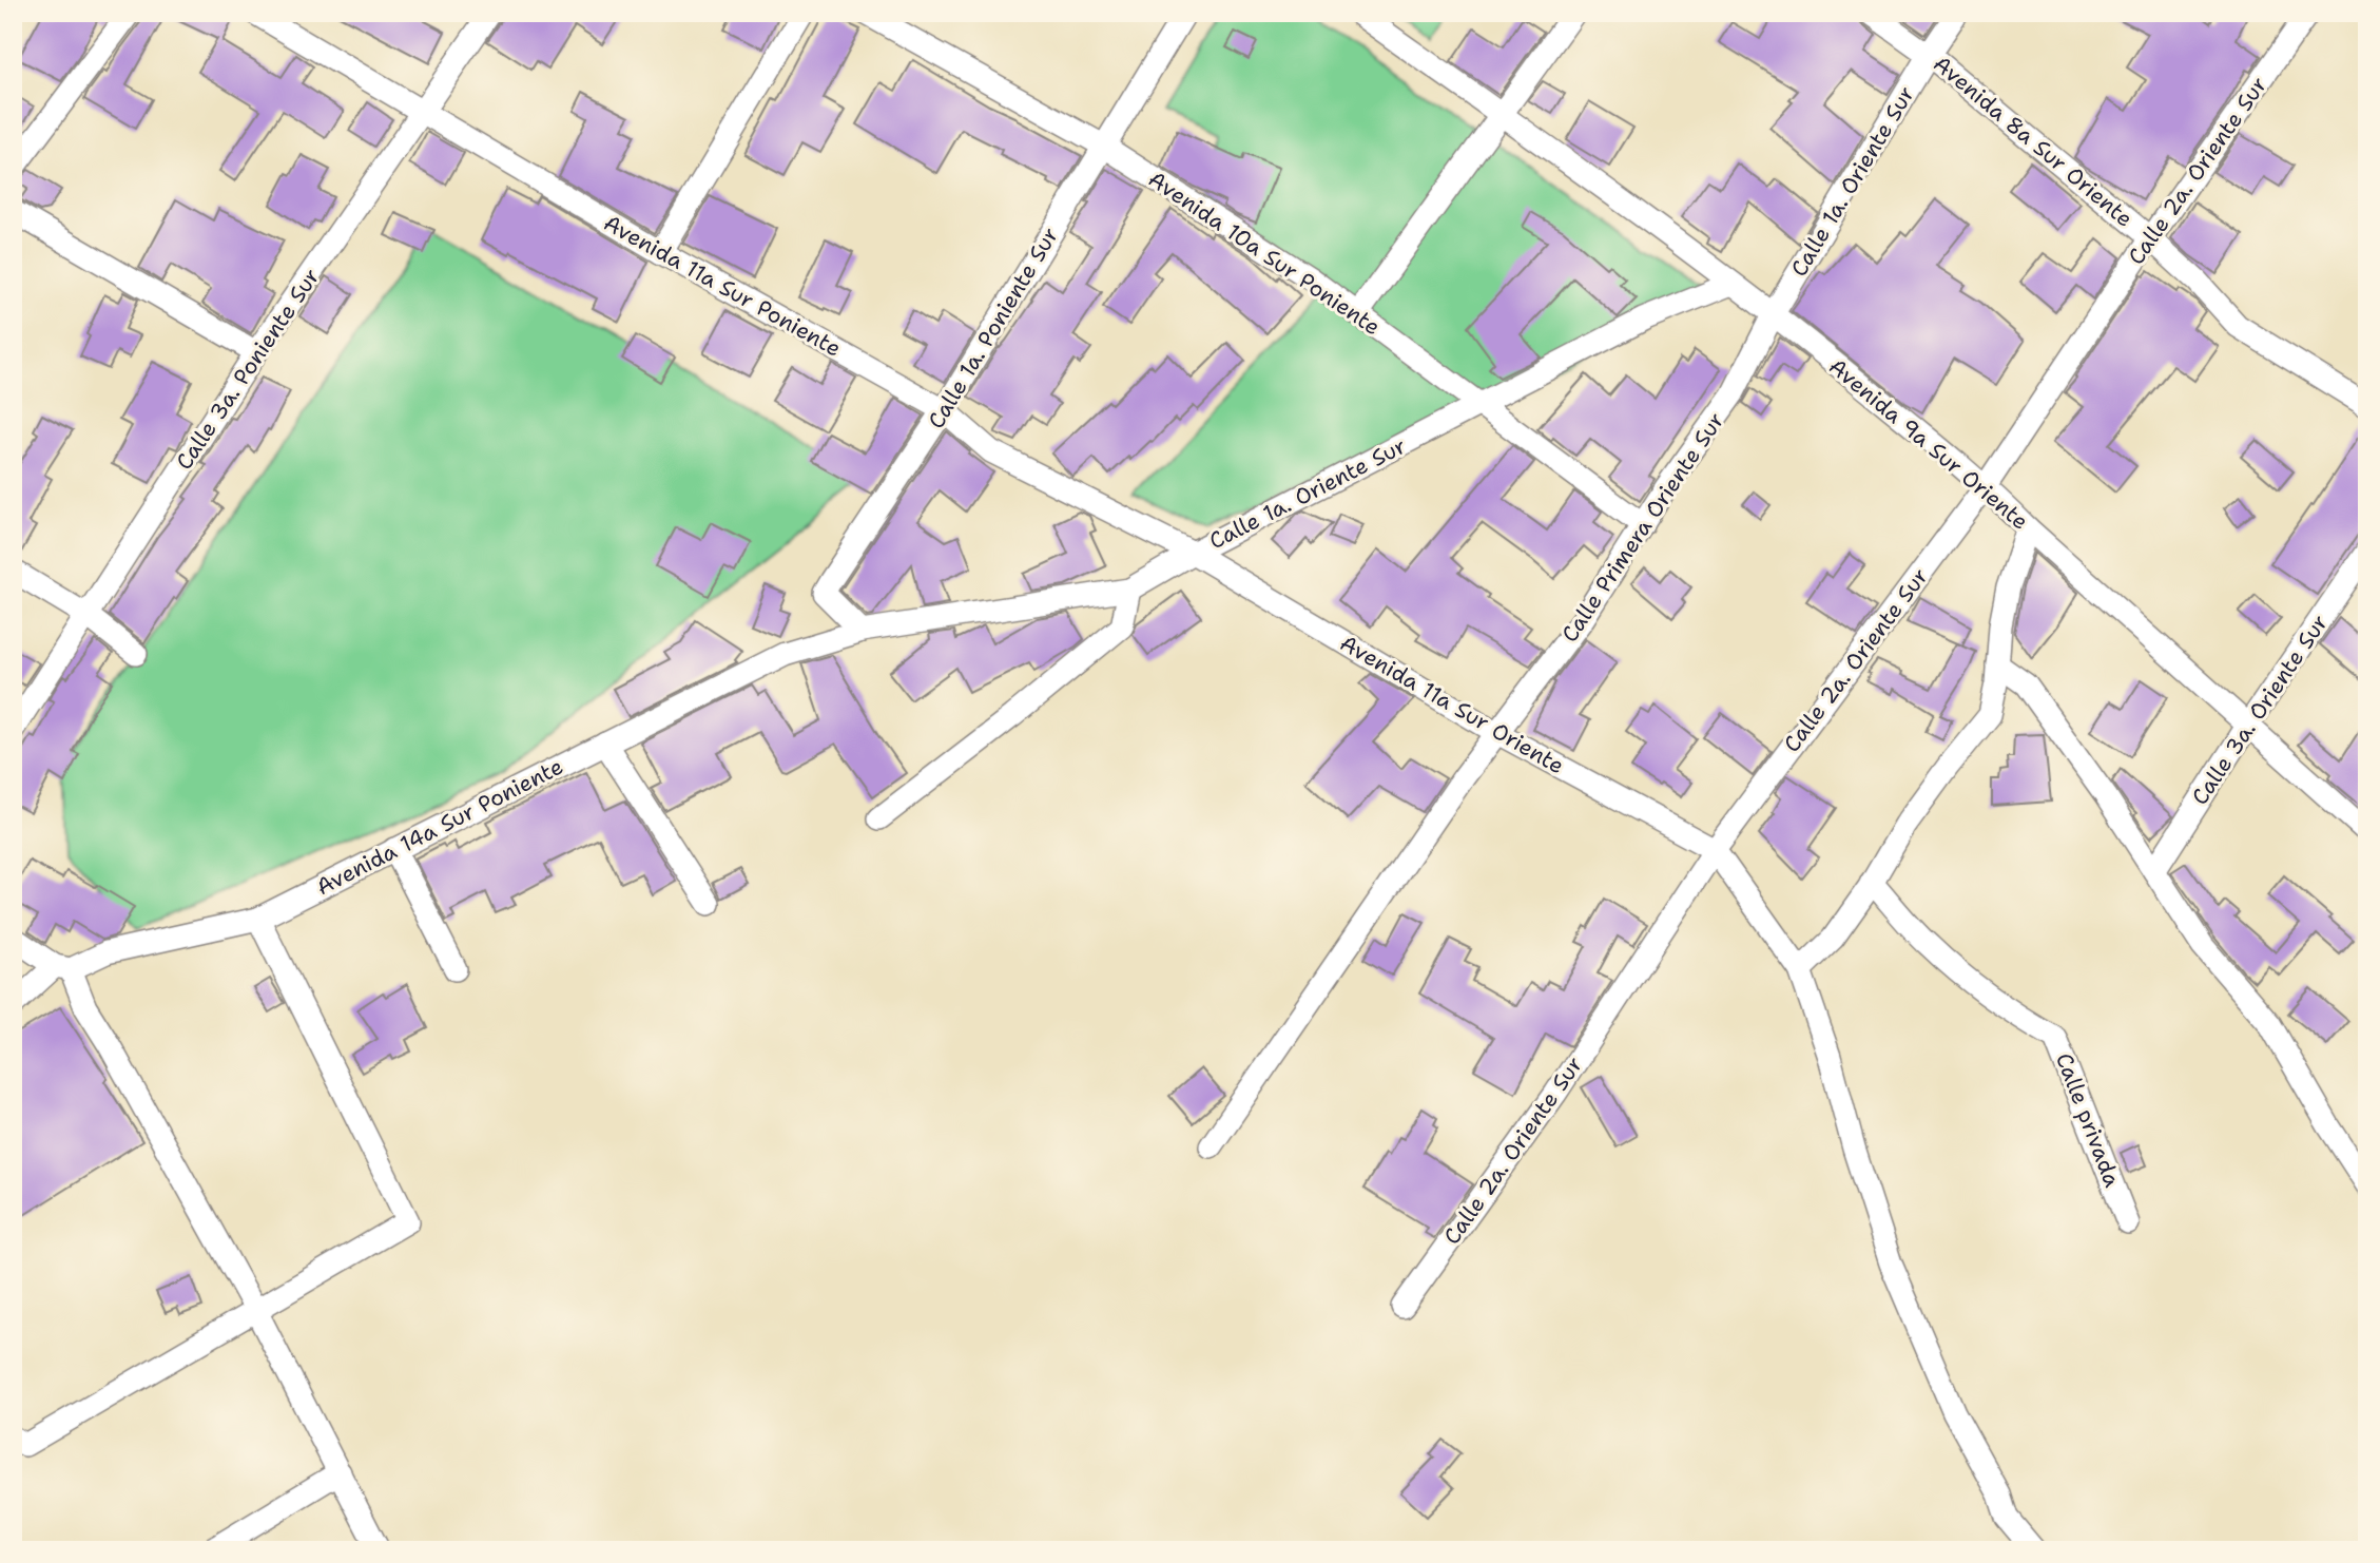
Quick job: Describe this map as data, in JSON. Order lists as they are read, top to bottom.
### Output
{
  "streets": {
    "street": [
      "Avenida 8a Sur Oriente",
      "Calle 2a. Oriente Sur",
      "Calle 1a. Oriente Sur",
      "Avenida 10a Sur Poniente",
      "Avenida 11a Sur Poniente",
      "Calle 1a. Poniente Sur",
      "Calle 3a. Poniente Sur",
      "Avenida 9a Sur Oriente",
      "Calle Primera Oriente Sur",
      "Avenida 11a Sur Oriente",
      "Calle 3a. Oriente Sur",
      "Avenida 14a Sur Poniente",
      "Calle privada"
    ]
  },
  "crossings": [
    ["Avenida 8a Sur Oriente", "Calle 2a. Oriente Sur"],
    ["Avenida 8a Sur Oriente", "Calle 1a. Oriente Sur"],
    ["Calle 2a. Oriente Sur", "Avenida 9a Sur Oriente"],
    ["Calle 2a. Oriente Sur", "Avenida 11a Sur Oriente"],
    ["Calle 1a. Oriente Sur", "Avenida 10a Sur Poniente"],
    ["Calle 1a. Oriente Sur", "Avenida 11a Sur Poniente"],
    ["Calle 1a. Oriente Sur", "Calle 1a. Poniente Sur"],
    ["Calle 1a. Oriente Sur", "Avenida 9a Sur Oriente"],
    ["Calle 1a. Oriente Sur", "Calle Primera Oriente Sur"],
    ["Calle 1a. Oriente Sur", "Avenida 11a Sur Oriente"],
    ["Calle 1a. Oriente Sur", "Avenida 14a Sur Poniente"],
    ["Avenida 10a Sur Poniente", "Calle 1a. Poniente Sur"],
    ["Avenida 10a Sur Poniente", "Calle Primera Oriente Sur"],
    ["Avenida 11a Sur Poniente", "Calle 1a. Poniente Sur"],
    ["Avenida 11a Sur Poniente", "Calle 3a. Poniente Sur"],
    ["Avenida 11a Sur Poniente", "Avenida 11a Sur Oriente"],
    ["Calle 1a. Poniente Sur", "Avenida 14a Sur Poniente"],
    ["Avenida 9a Sur Oriente", "Calle Primera Oriente Sur"],
    ["Avenida 9a Sur Oriente", "Calle 3a. Oriente Sur"],
    ["Calle Primera Oriente Sur", "Avenida 11a Sur Oriente"]
  ]
}
